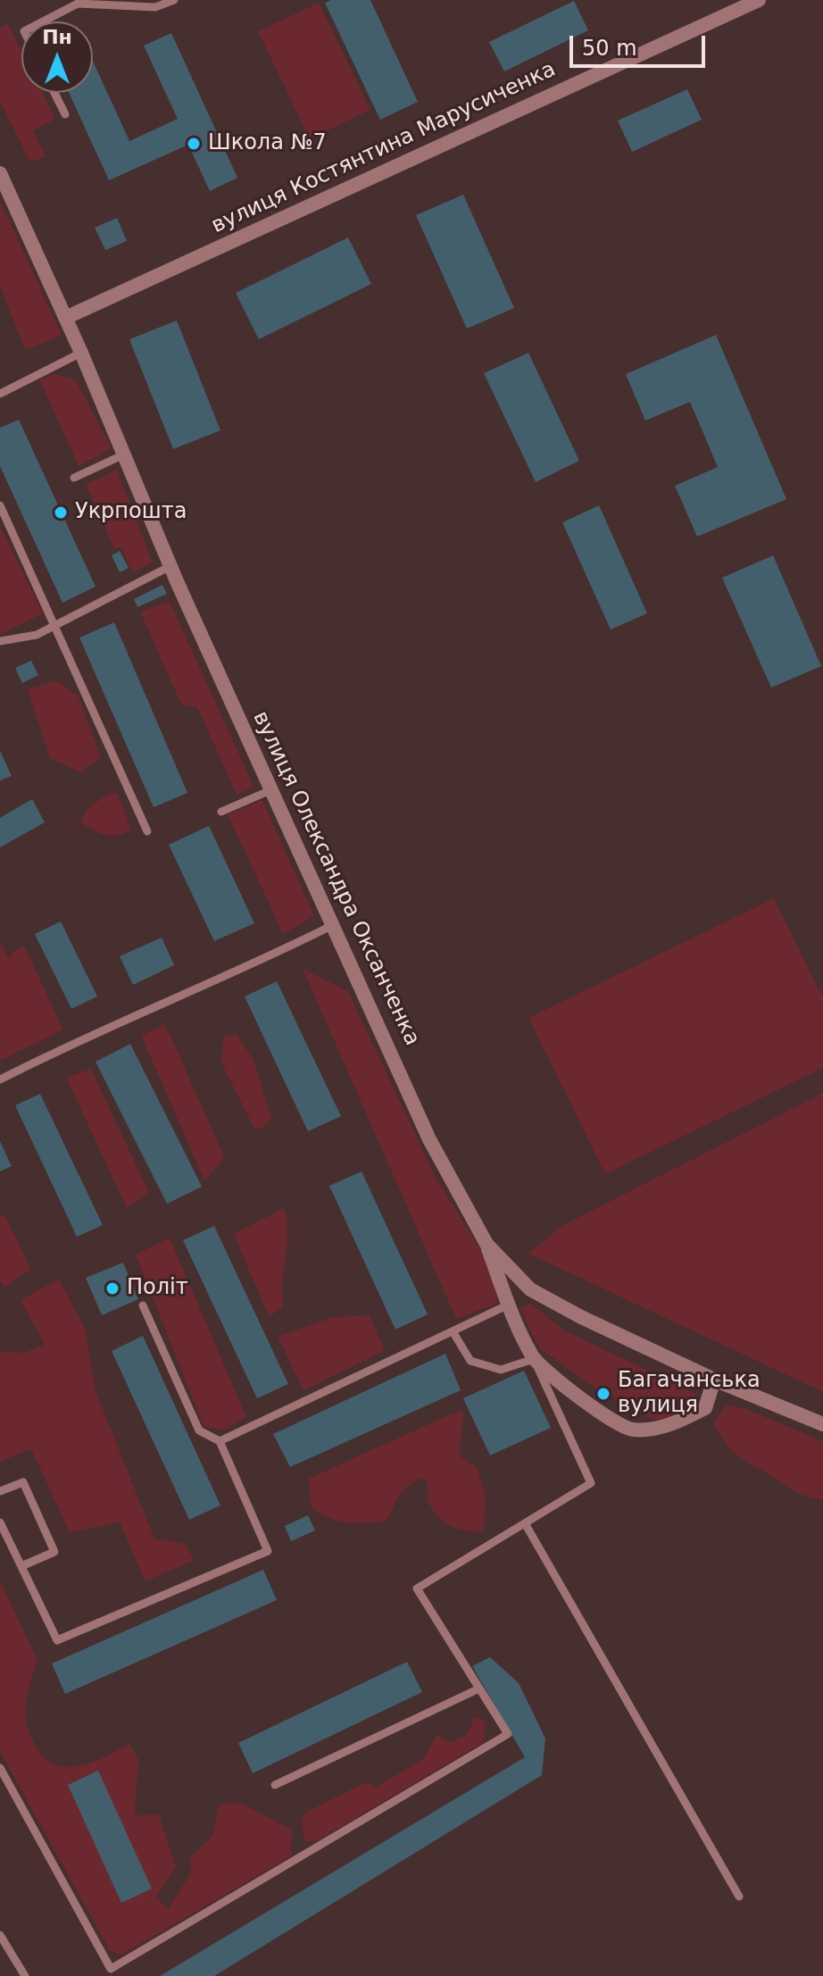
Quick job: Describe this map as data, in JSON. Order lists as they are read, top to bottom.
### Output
{
  "streets": {
    "street": ["вулиця Костянтина Марусиченка", "вулиця Олександра Оксанченка"]
  },
  "crossings": [
    ["вулиця Костянтина Марусиченка", "вулиця Олександра Оксанченка"]
  ],
  "places": [
    "Школа №7",
    "Укрпошта",
    "Політ",
    "Багачанська вулиця"
  ],
  "scale_bar": "50 m",
  "north": "top"
}
